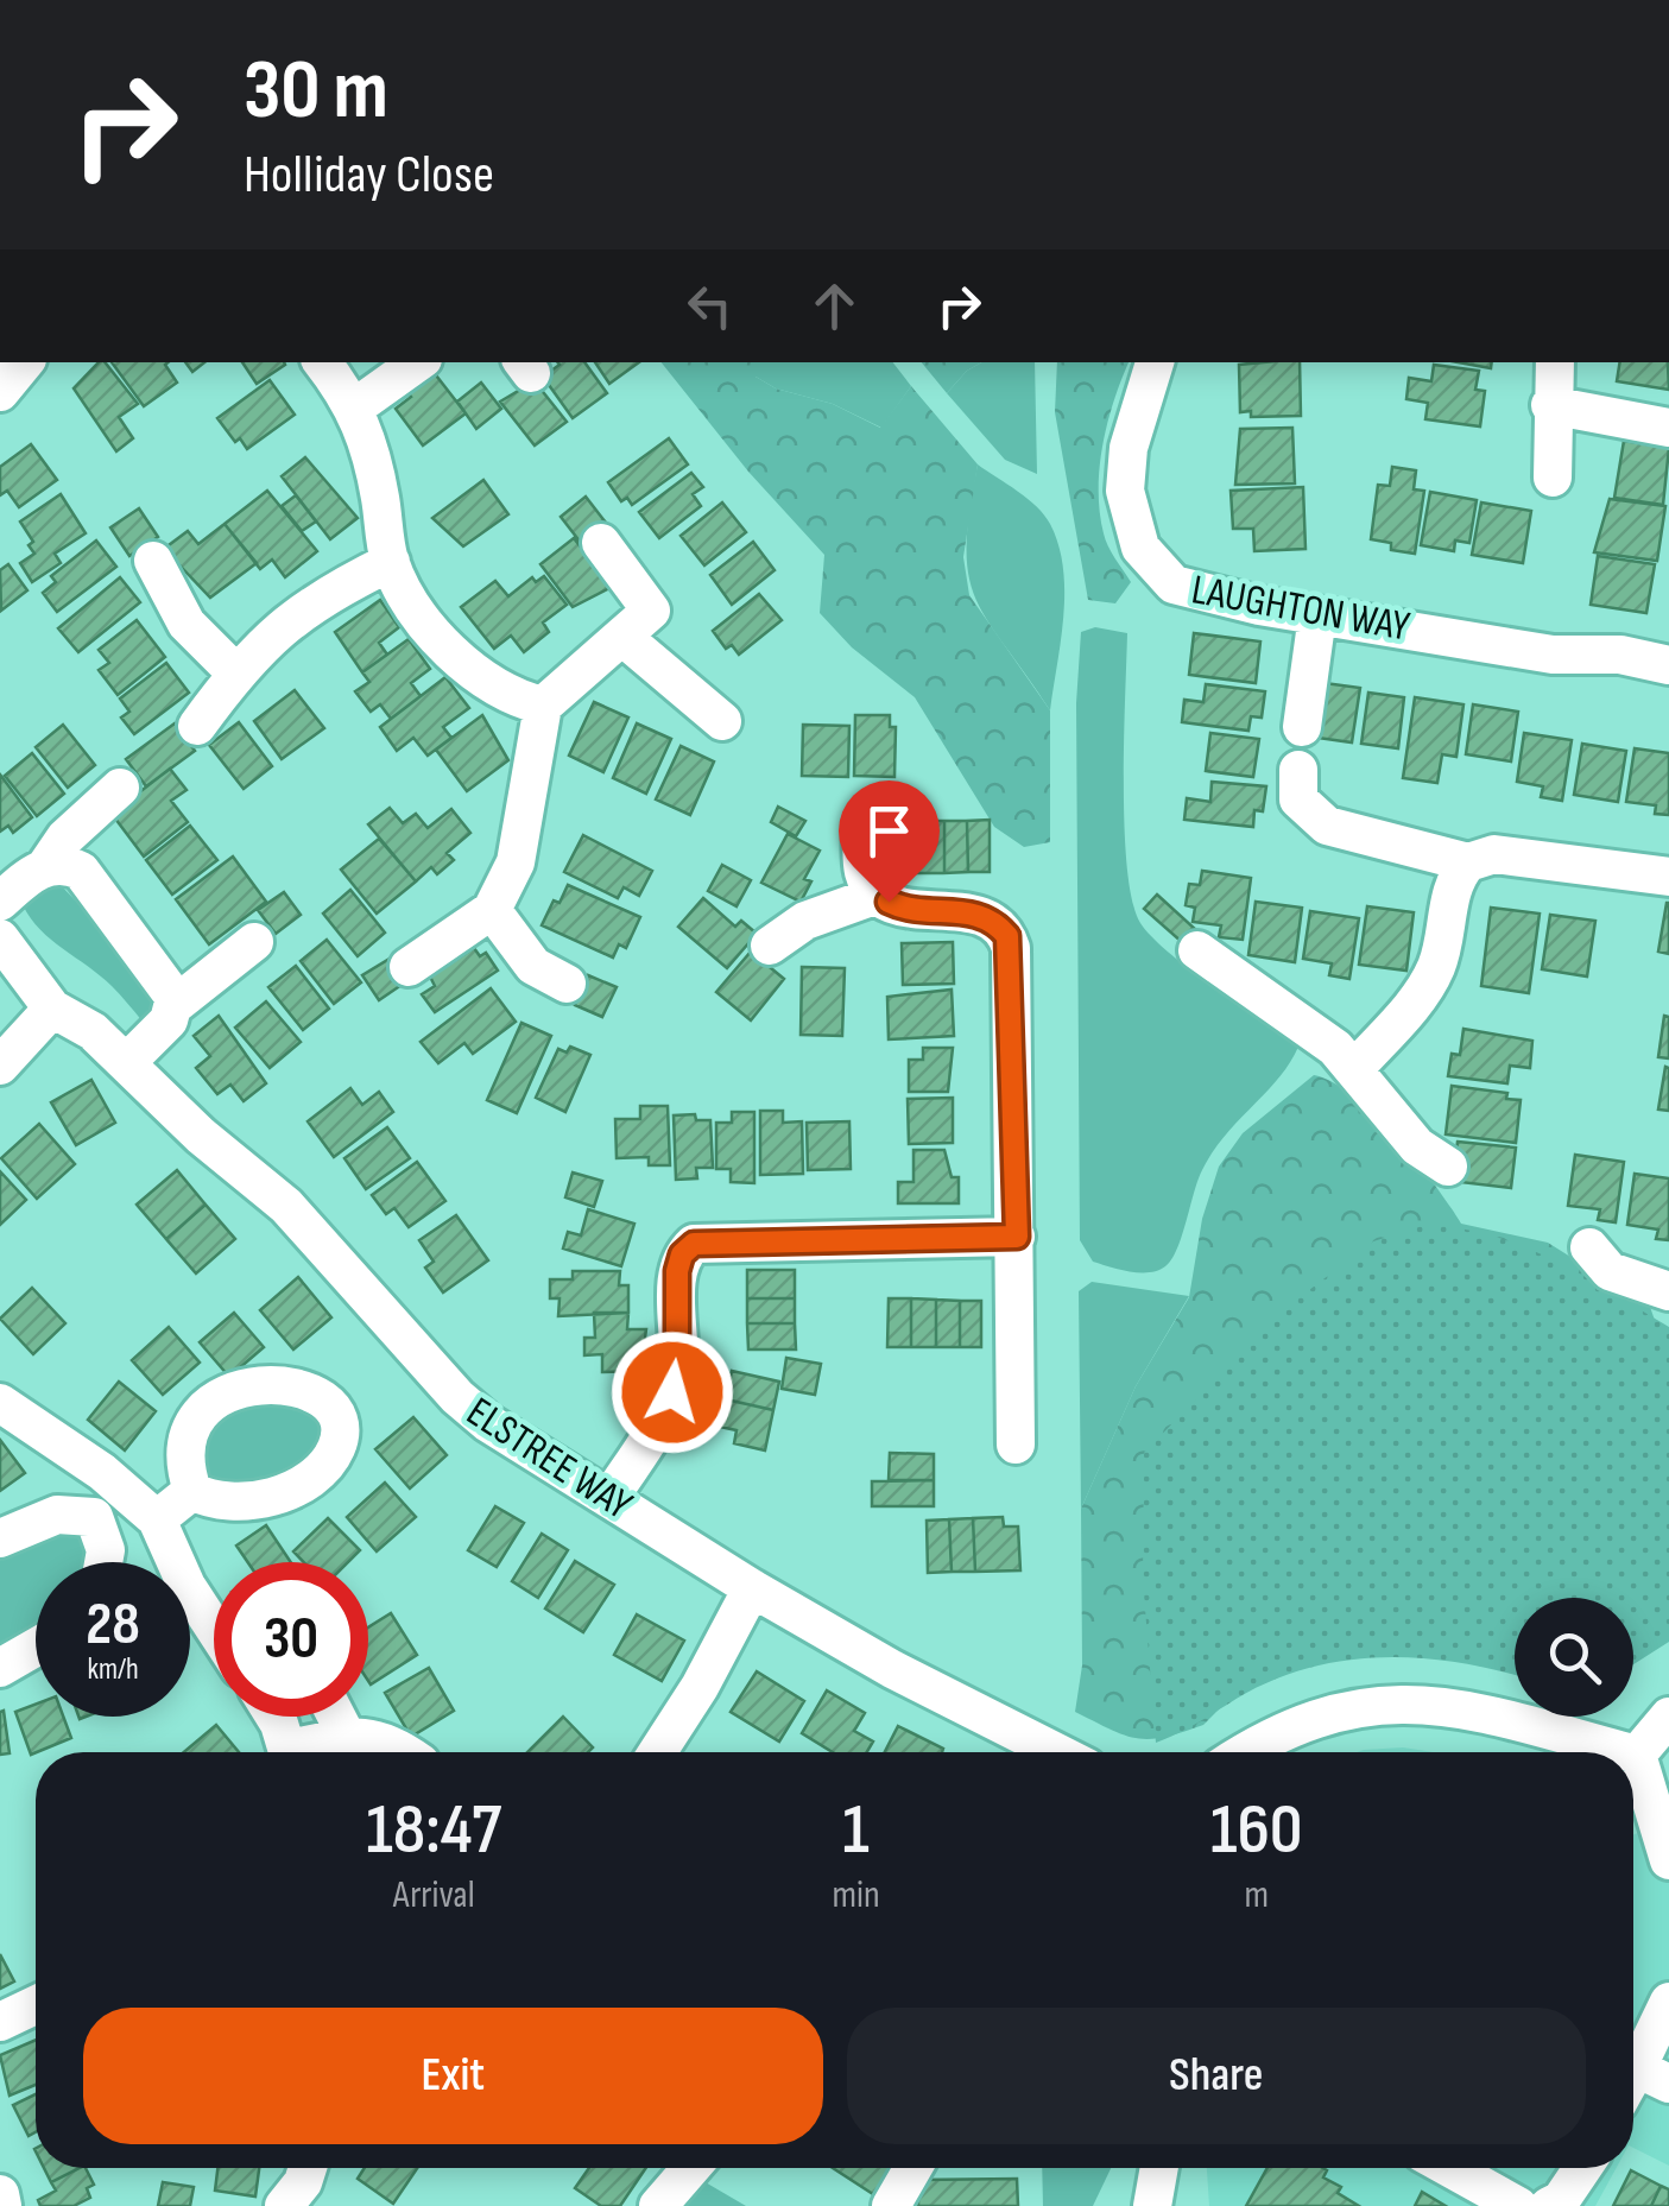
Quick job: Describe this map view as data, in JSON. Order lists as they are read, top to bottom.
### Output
{
  "streets": {
    "street": ["LAUGHTON WAY", "ELSTREE WAY"]
  },
  "page": {
    "turn": ["30 m", "Holliday Close"],
    "speed": "28 km/h",
    "limit": "30",
    "eta": [
      "18:47",
      "Arrival",
      "1",
      "min",
      "160",
      "m"
    ],
    "buttons": ["Exit", "Share"]
  }
}
